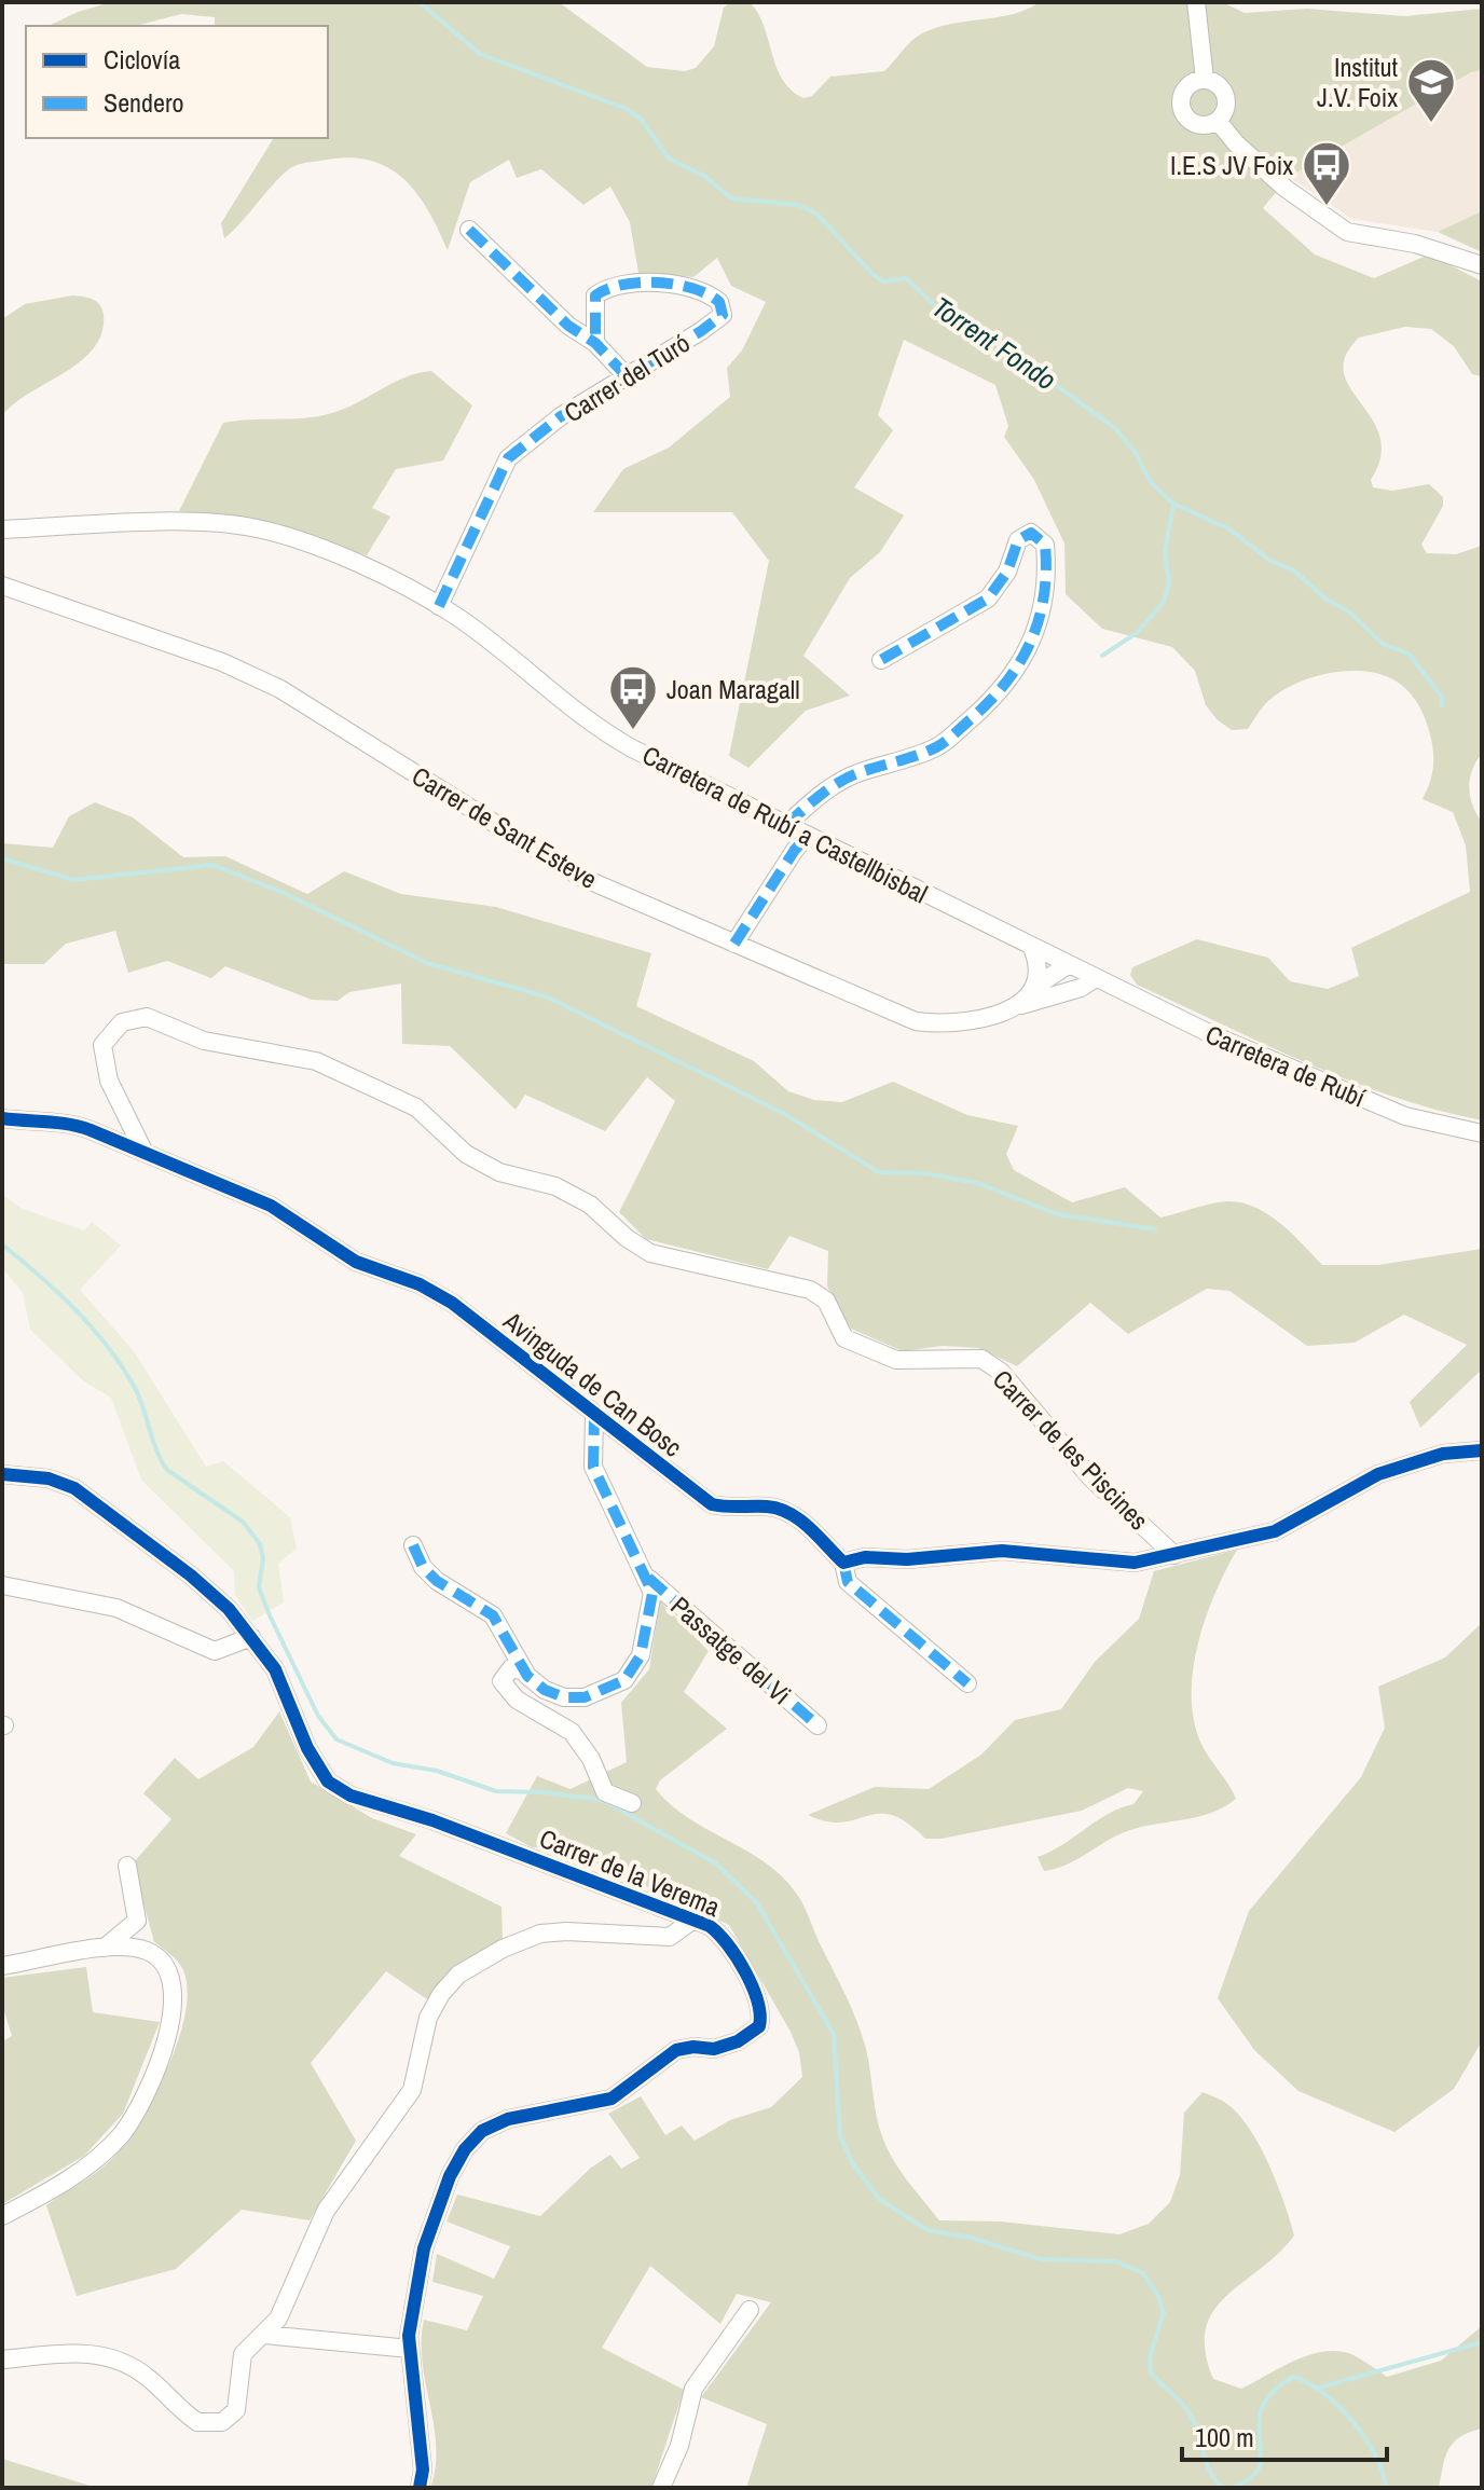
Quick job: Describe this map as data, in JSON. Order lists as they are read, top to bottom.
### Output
{
  "streets": {
    "street": [
      "Carrer del Turó",
      "Carretera de Rubí a Castellbisbal",
      "Carrer de Sant Esteve",
      "Carretera de Rubí",
      "Avinguda de Can Bosc",
      "Carrer de les Piscines",
      "Passatge del Vi",
      "Carrer de la Verema"
    ]
  },
  "crossings": [
    ["Carrer del Turó", "Carretera de Rubí a Castellbisbal"],
    ["Carretera de Rubí a Castellbisbal", "Carrer de Sant Esteve"],
    ["Carretera de Rubí a Castellbisbal", "Carretera de Rubí"],
    ["Carrer de Sant Esteve", "Carretera de Rubí"],
    ["Avinguda de Can Bosc", "Carrer de les Piscines"]
  ],
  "water": ["Torrent Fondo"],
  "places": {
    "school or university": ["Institut J.V. Foix"],
    "bus stop": ["I.E.S JV Foix", "Joan Maragall"]
  },
  "legend": ["Ciclovía", "Sendero"],
  "scale_bar": "100 m"
}
